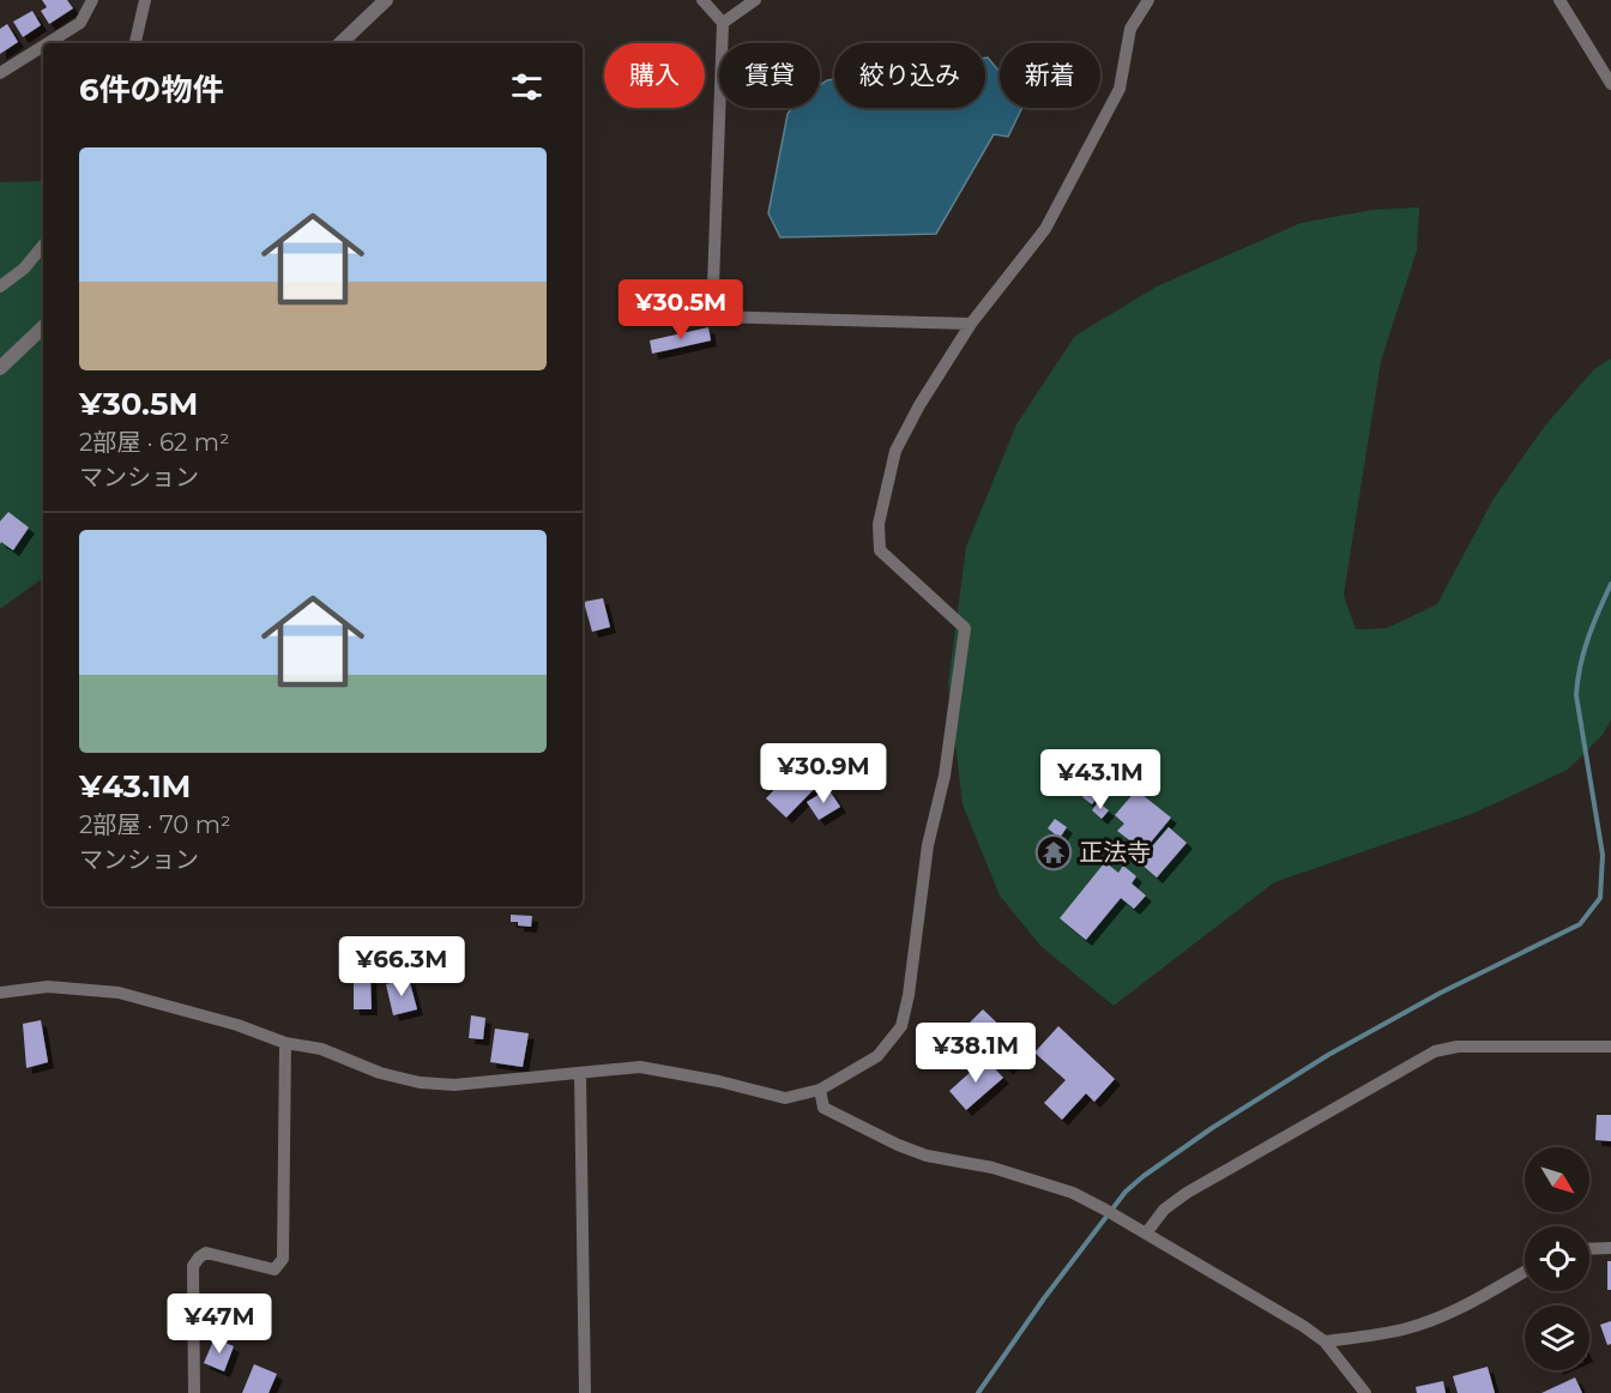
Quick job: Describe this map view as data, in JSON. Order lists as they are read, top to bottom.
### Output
{
  "places": {
    "temple": ["正法寺"]
  },
  "north": "bottom right",
  "page": {
    "chip": [
      "購入",
      "賃貸",
      "絞り込み",
      "新着"
    ],
    "heading": "6件の物件",
    "list": [
      {
        "name": "¥30.5M",
        "note": "2部屋 · 62 m² · マンション"
      },
      {
        "name": "¥43.1M",
        "note": "2部屋 · 70 m² · マンション"
      }
    ],
    "price": [
      "¥30.5M",
      "¥30.9M",
      "¥43.1M",
      "¥66.3M",
      "¥38.1M",
      "¥47M"
    ]
  }
}
